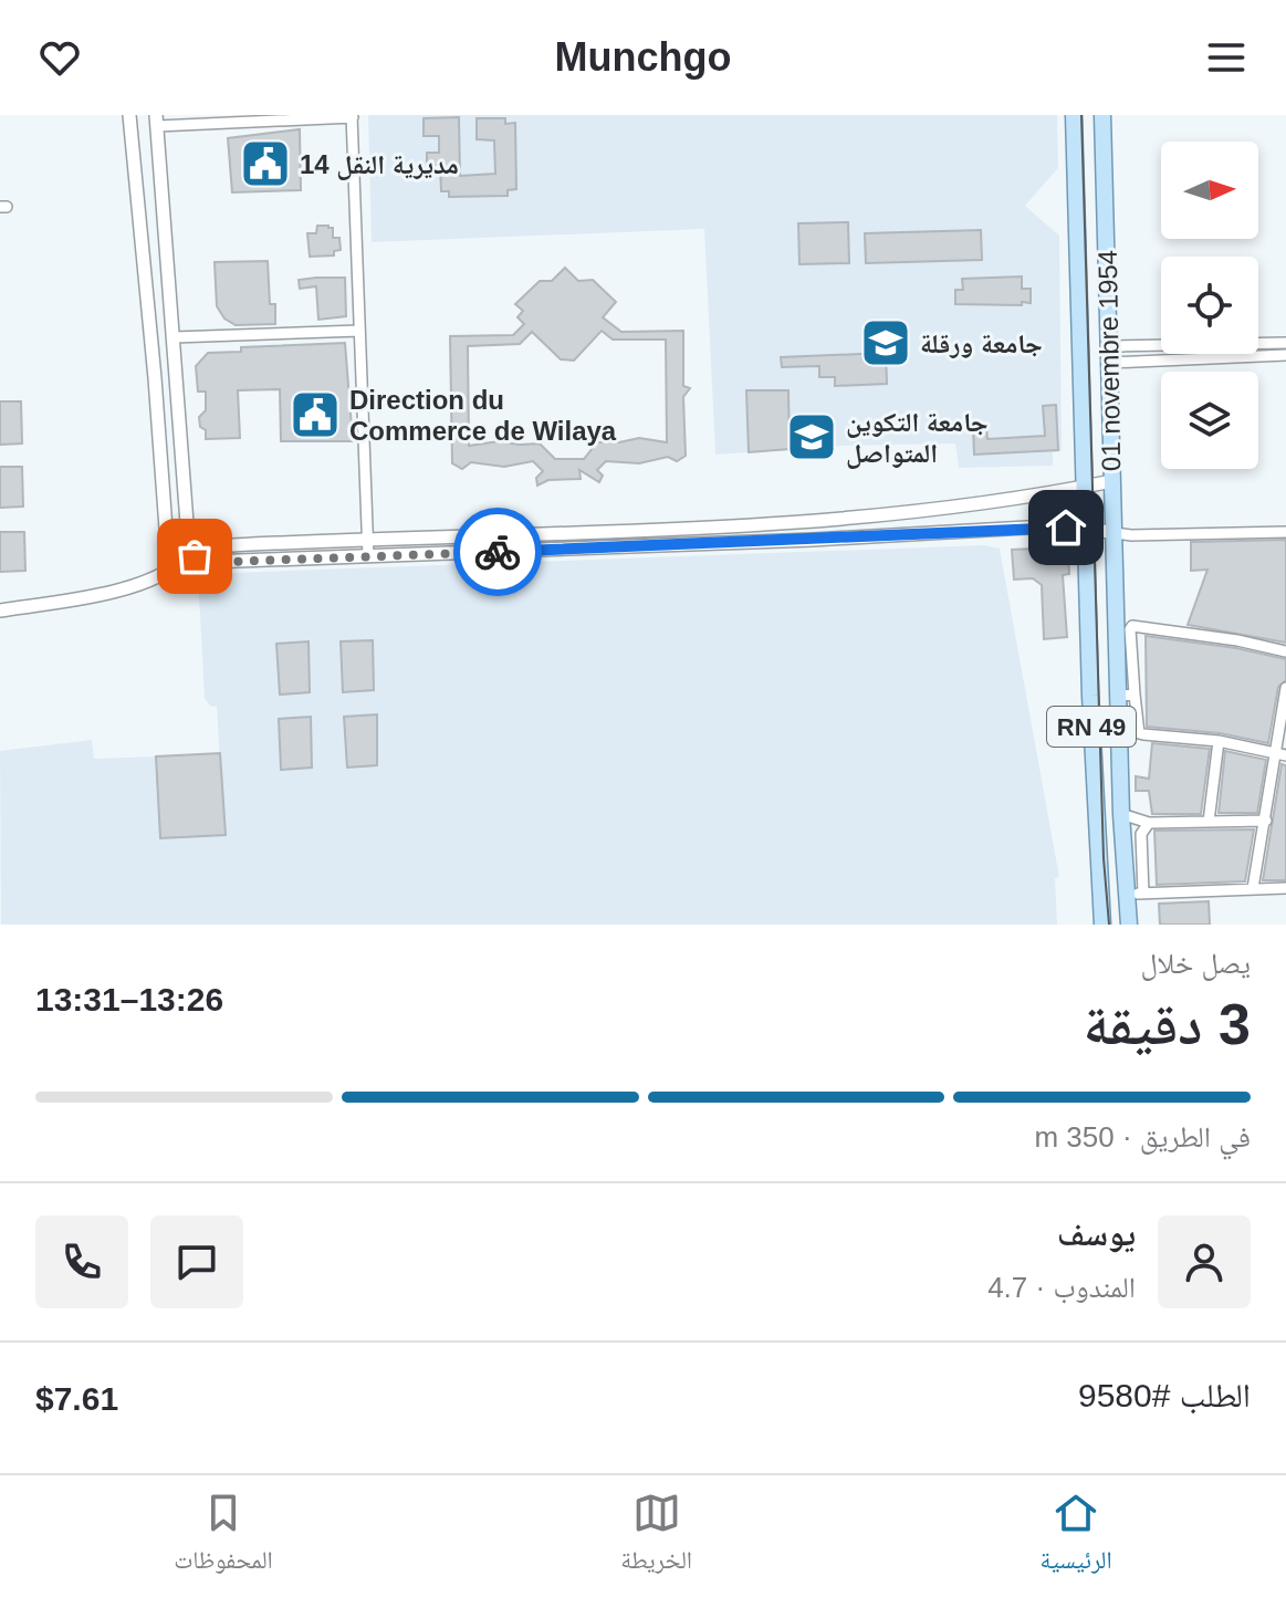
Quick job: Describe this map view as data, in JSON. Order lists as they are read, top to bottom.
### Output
{
  "streets": {
    "main road": ["01 novembre 1954", "RN 49"]
  },
  "places": {
    "public building": ["مديرية النقل 14", "Direction du Commerce de Wilaya"],
    "school or university": ["جامعة ورقلة", "جامعة التكوين المتواصل"]
  },
  "north": "right",
  "page": {
    "header": "Munchgo",
    "heading": ["3 دقيقة", "يصل خلال", "13:26–13:31"],
    "panel": [
      "يوسف",
      "المندوب · 4.7",
      "الطلب #9580",
      "$7.61"
    ],
    "bar": "في الطريق · 350 m",
    "tabs": ["الرئيسية", "الخريطة", "المحفوظات"]
  }
}
